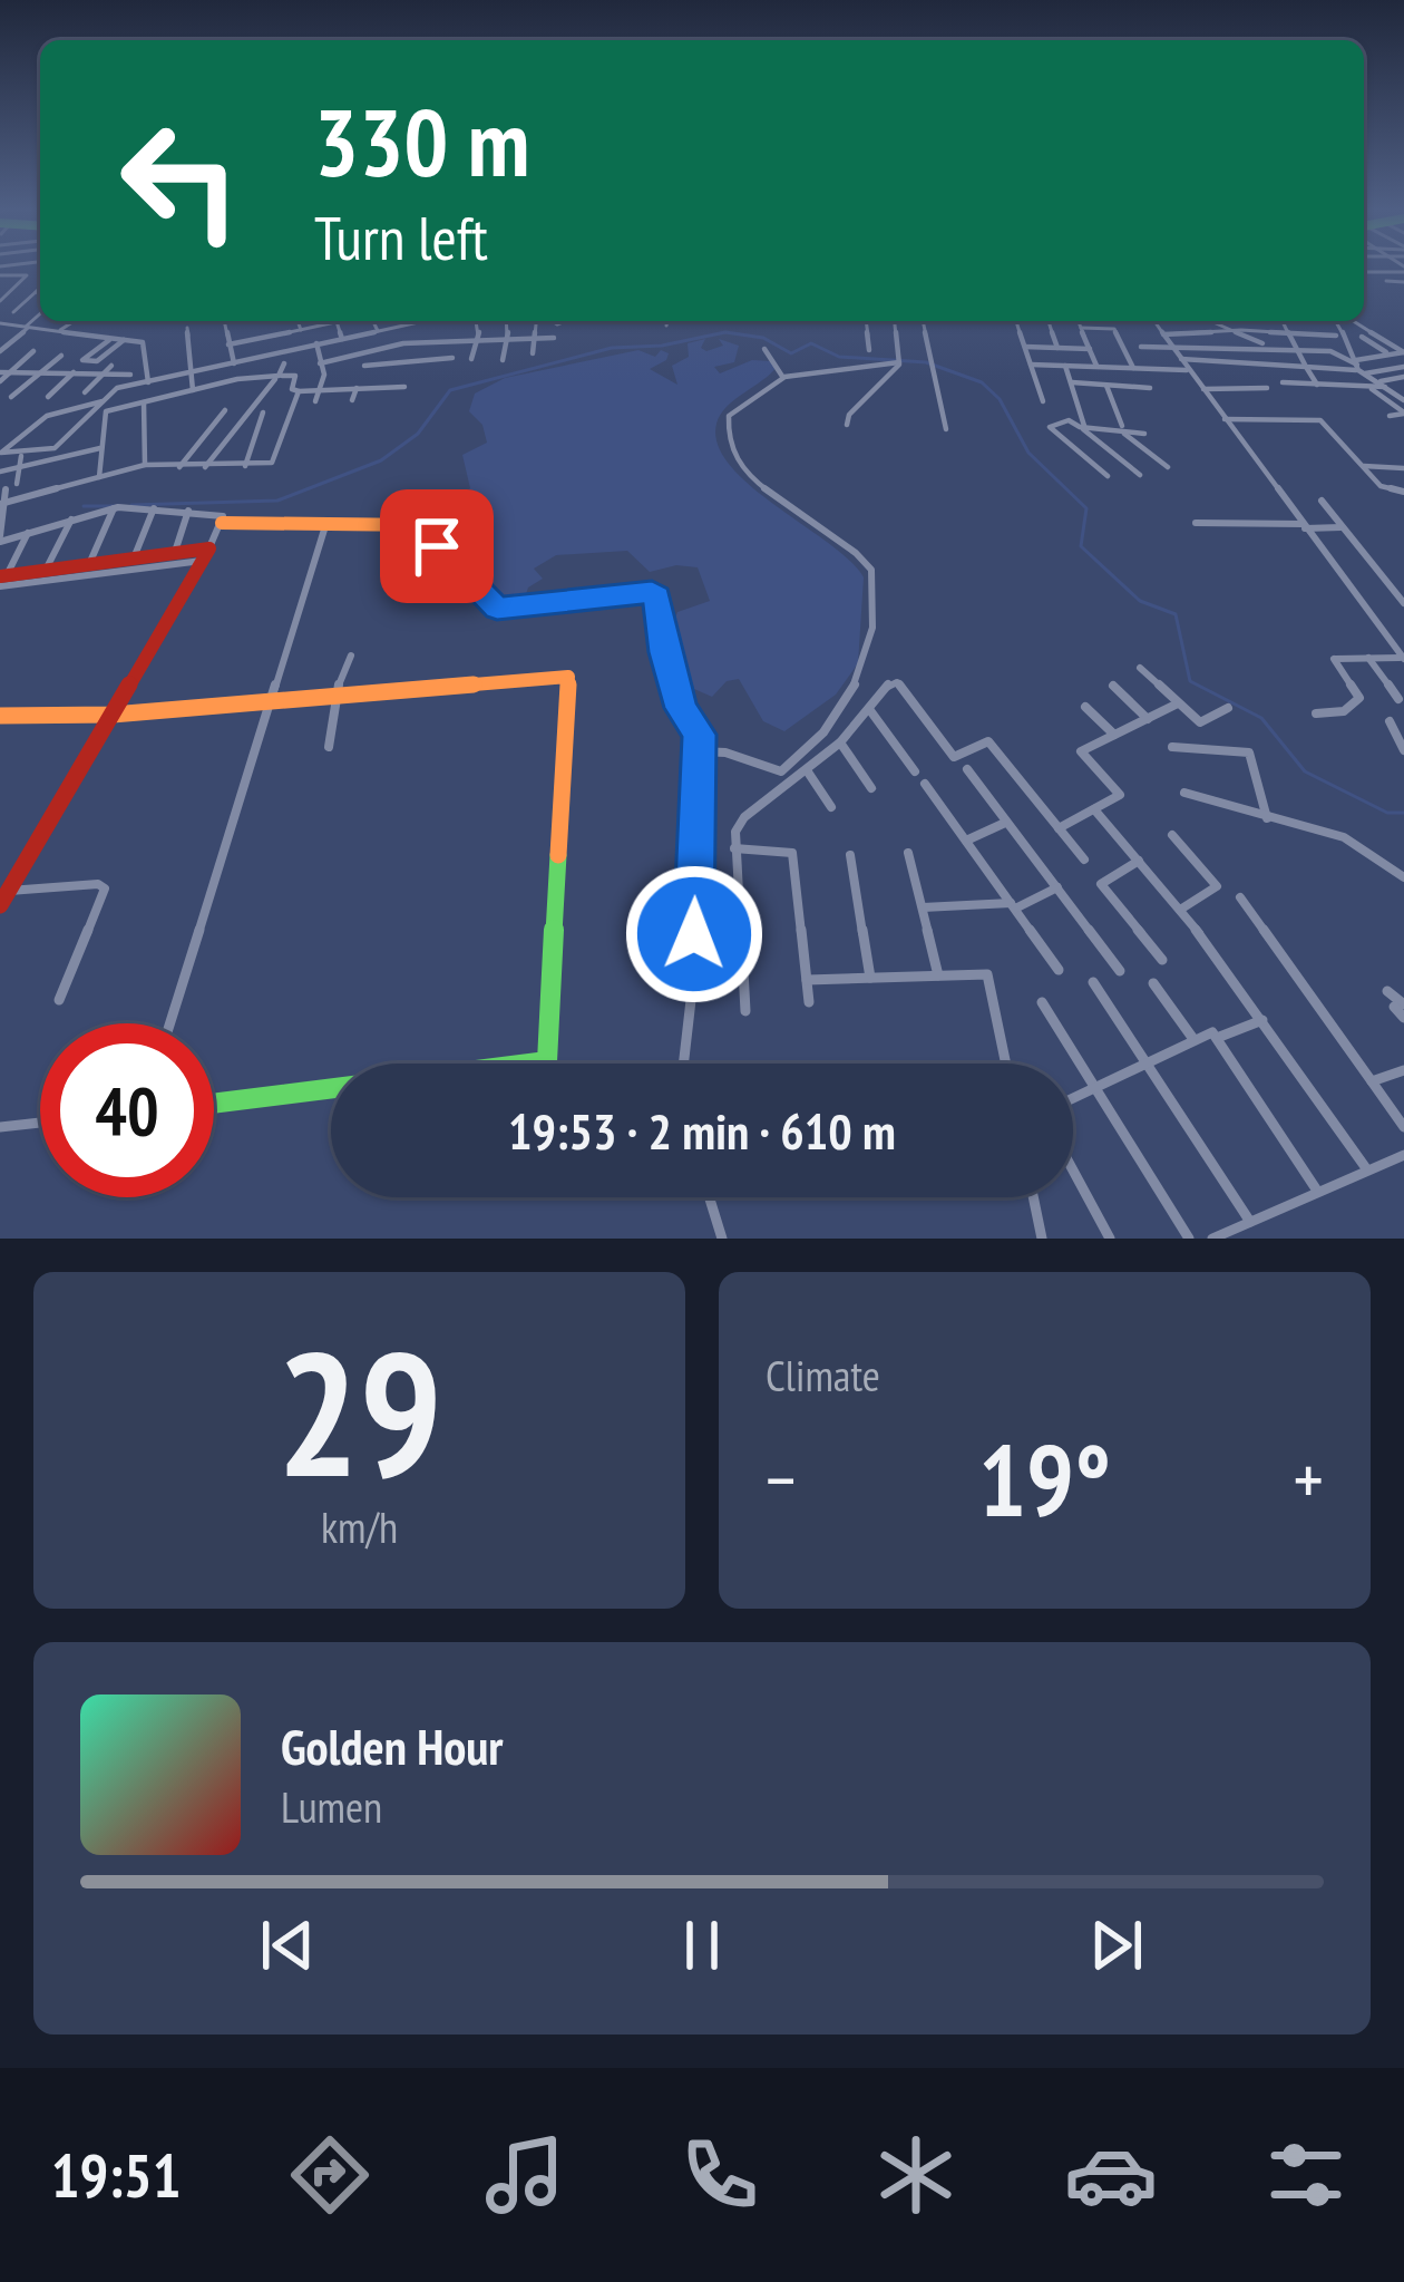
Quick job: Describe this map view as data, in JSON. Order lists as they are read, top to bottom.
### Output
{
  "page": {
    "turn": ["330 m", "Turn left"],
    "limit": "40",
    "trip": "19:53 · 2 min · 610 m",
    "tile": [
      ["29", "km/h"],
      "Climate"
    ],
    "heat": ["−", "19°", "+"],
    "song": ["Golden Hour", "Lumen"],
    "tabs": "19:51"
  }
}
